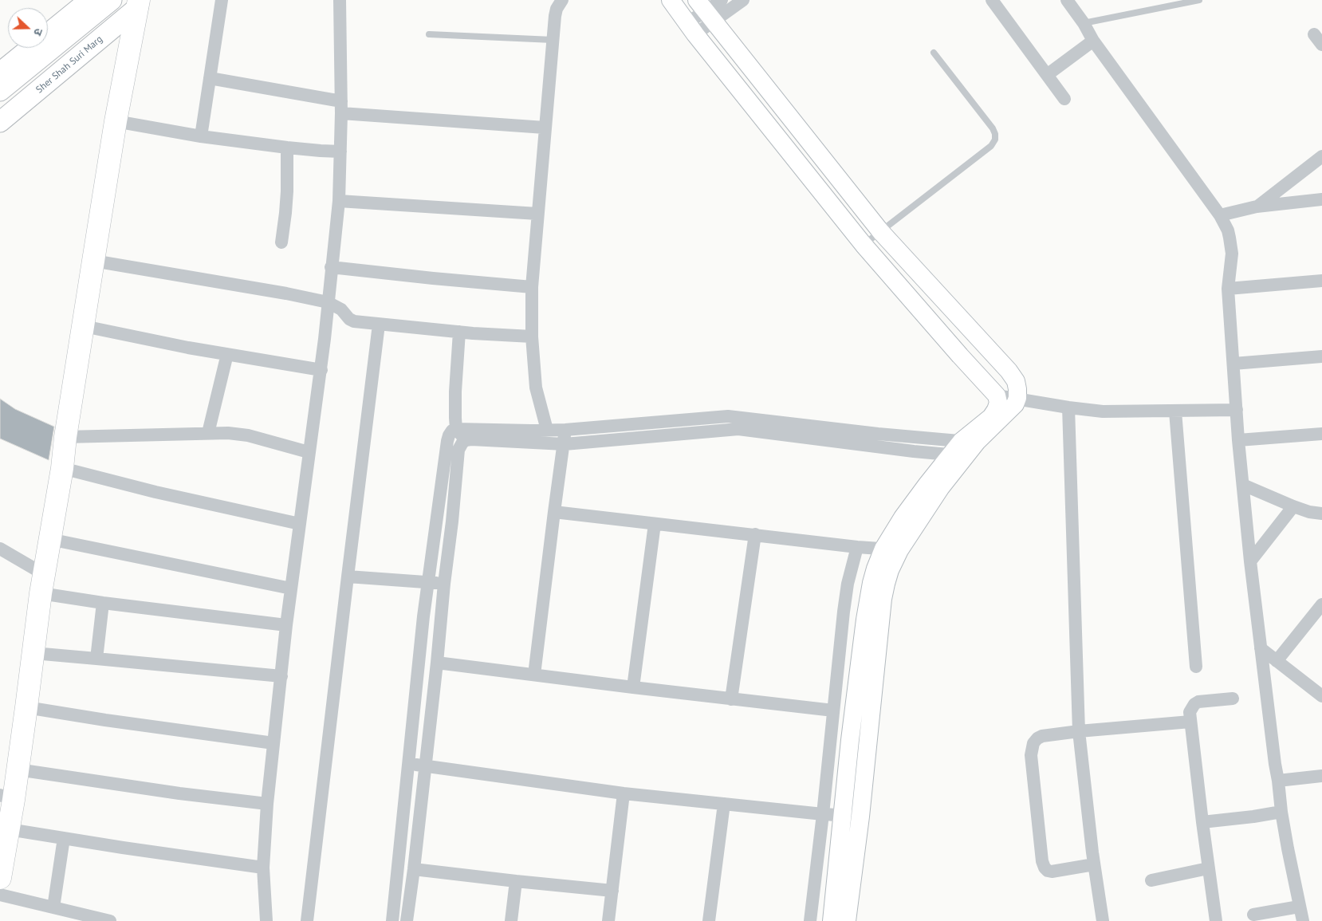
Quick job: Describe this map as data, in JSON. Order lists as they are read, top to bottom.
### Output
{
  "streets": {
    "main road": ["Sher Shah Suri Marg"]
  },
  "north": "right"
}
